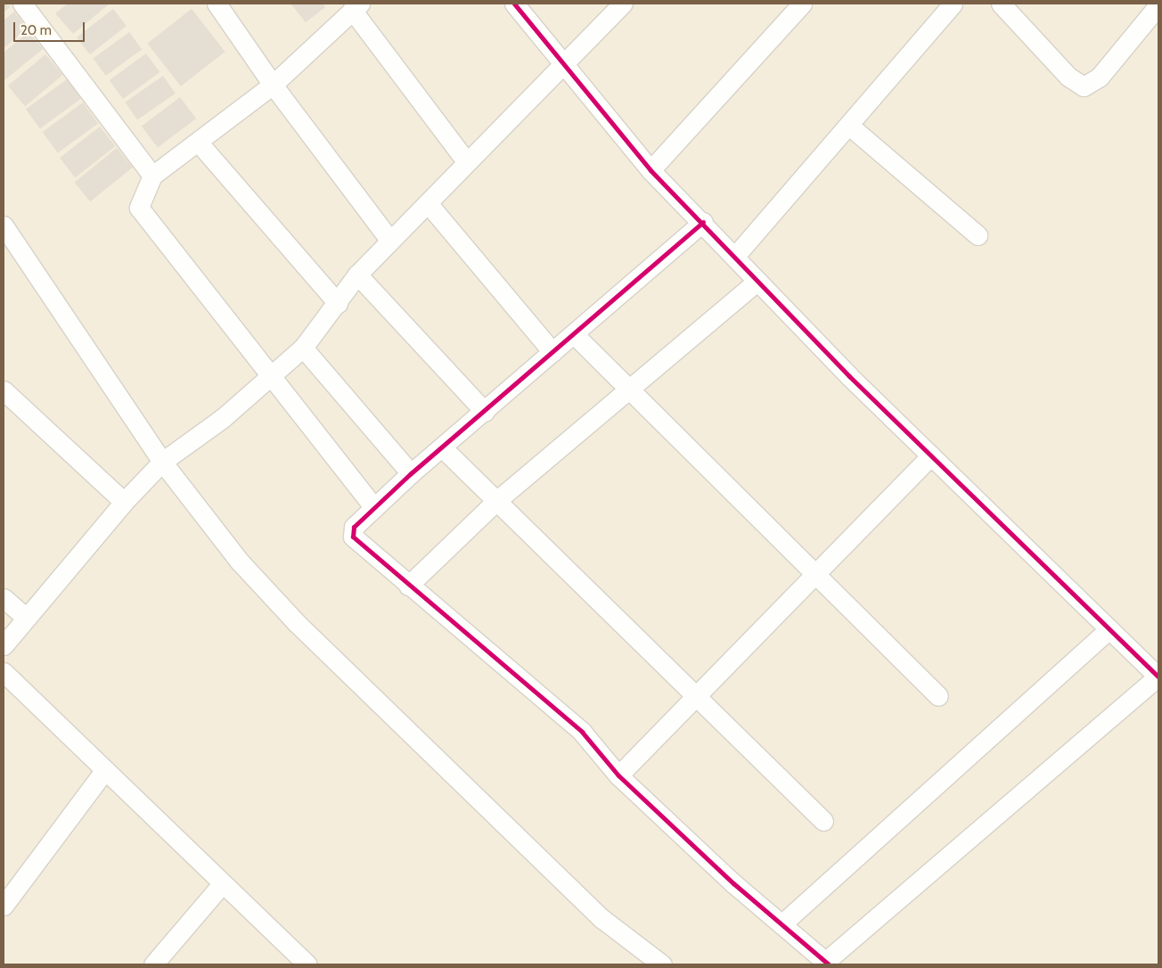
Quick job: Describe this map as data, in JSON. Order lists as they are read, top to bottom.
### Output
{
  "scale_bar": "20 m"
}
